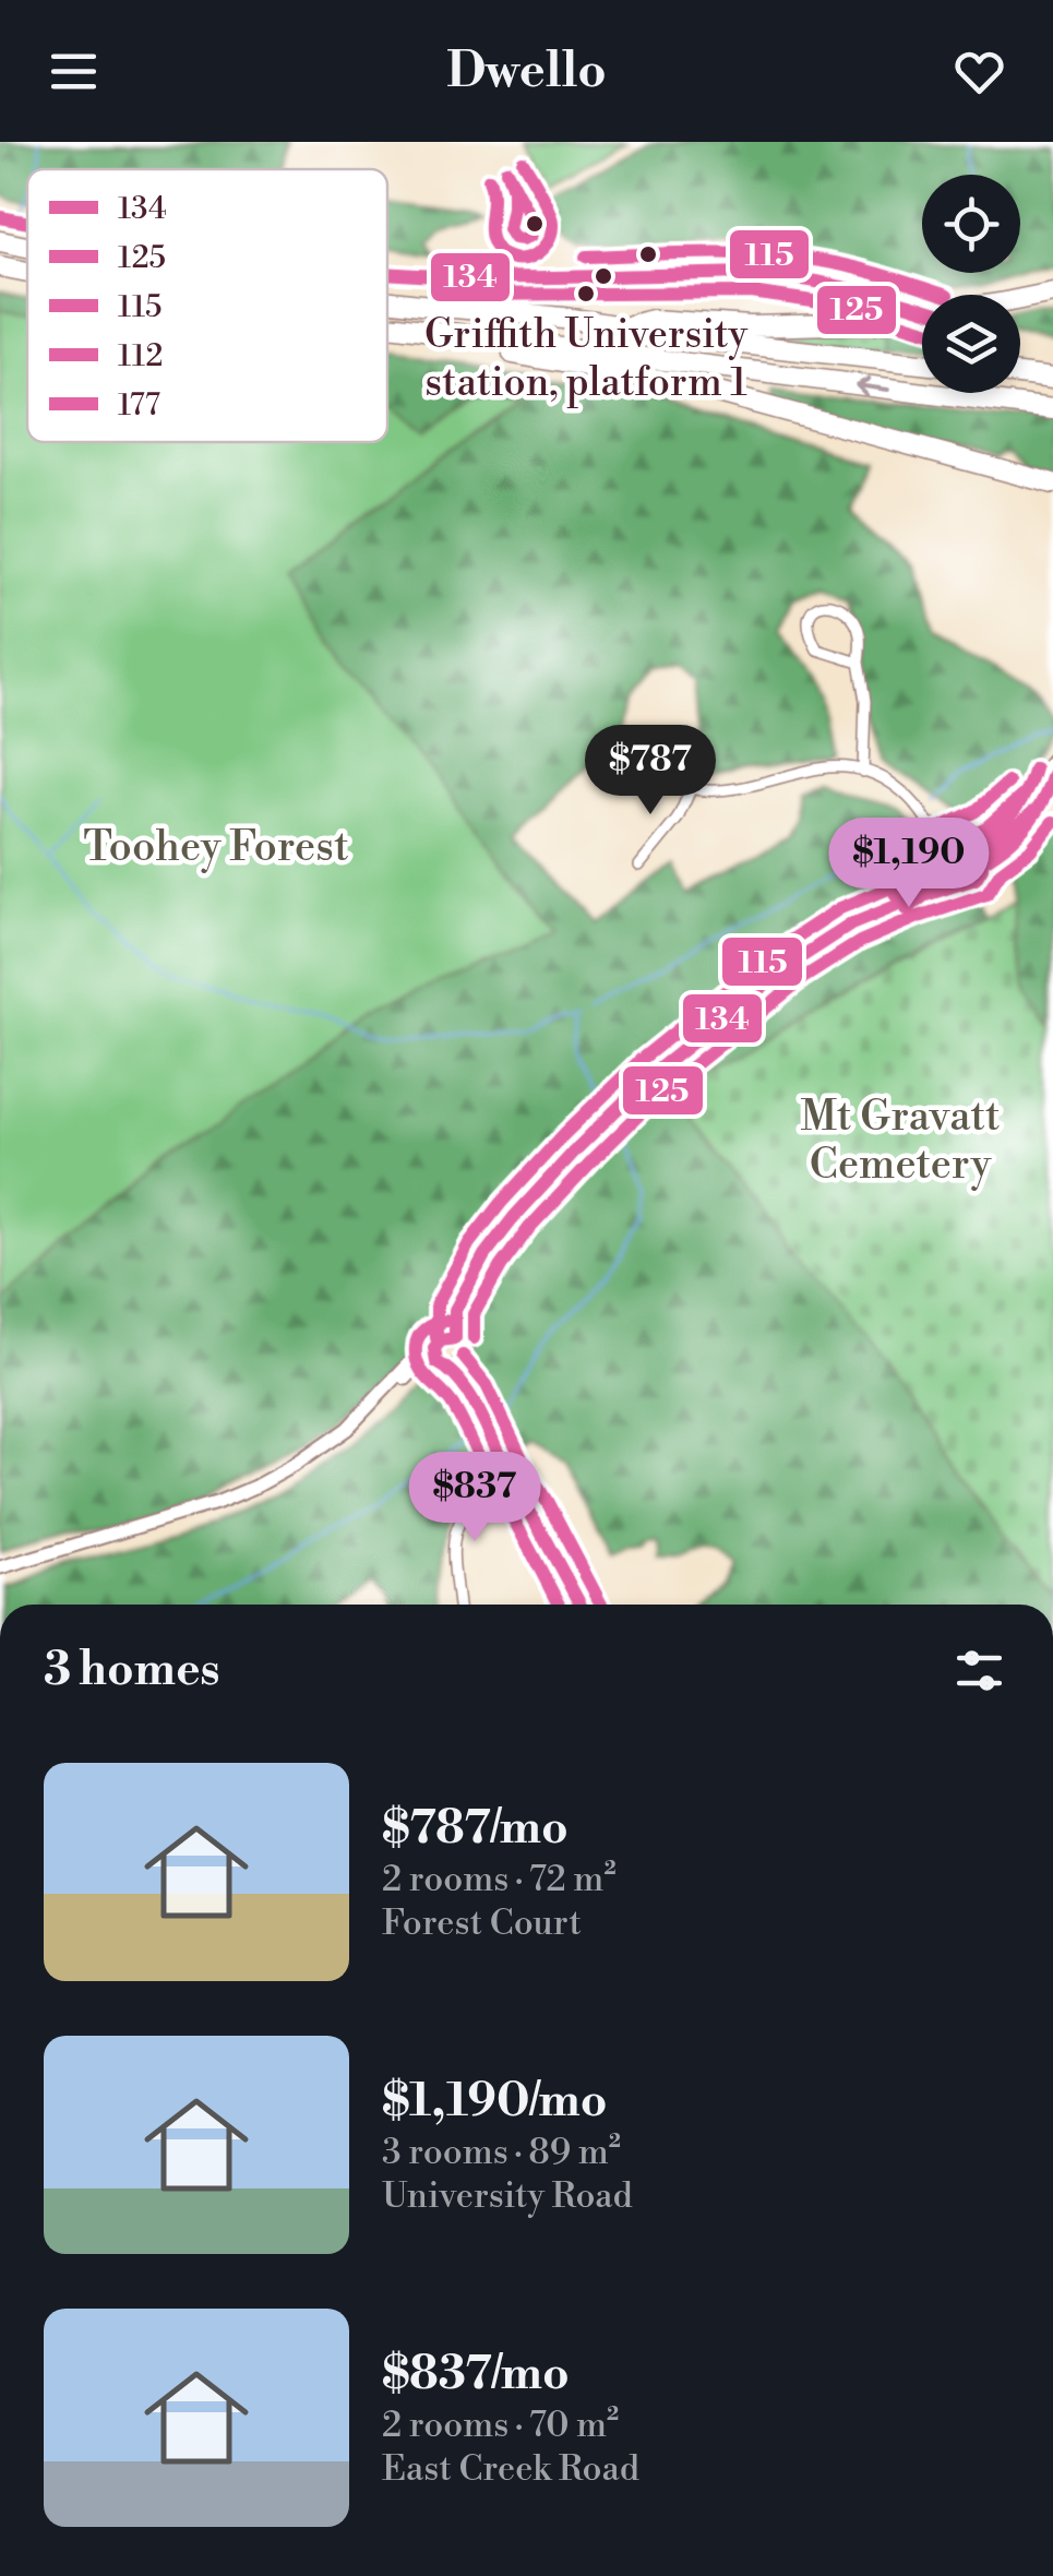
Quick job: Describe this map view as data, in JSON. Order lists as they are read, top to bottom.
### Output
{
  "parks": ["Toohey Forest", "Mt Gravatt Cemetery"],
  "places": ["Griffith University station, platform 1"],
  "lines": [
    "transit line 177",
    "transit line 112",
    "transit line 134",
    "transit line 115",
    "transit line 125"
  ],
  "legend": [
    "134",
    "125",
    "115",
    "112",
    "177"
  ],
  "page": {
    "header": "Dwello",
    "price": ["$787", "$1,190", "$837"],
    "heading": "3 homes",
    "list": [
      {
        "name": "$787/mo",
        "note": "2 rooms · 72 m² · Forest Court"
      },
      {
        "name": "$1,190/mo",
        "note": "3 rooms · 89 m² · University Road"
      },
      {
        "name": "$837/mo",
        "note": "2 rooms · 70 m² · East Creek Road"
      }
    ]
  }
}
